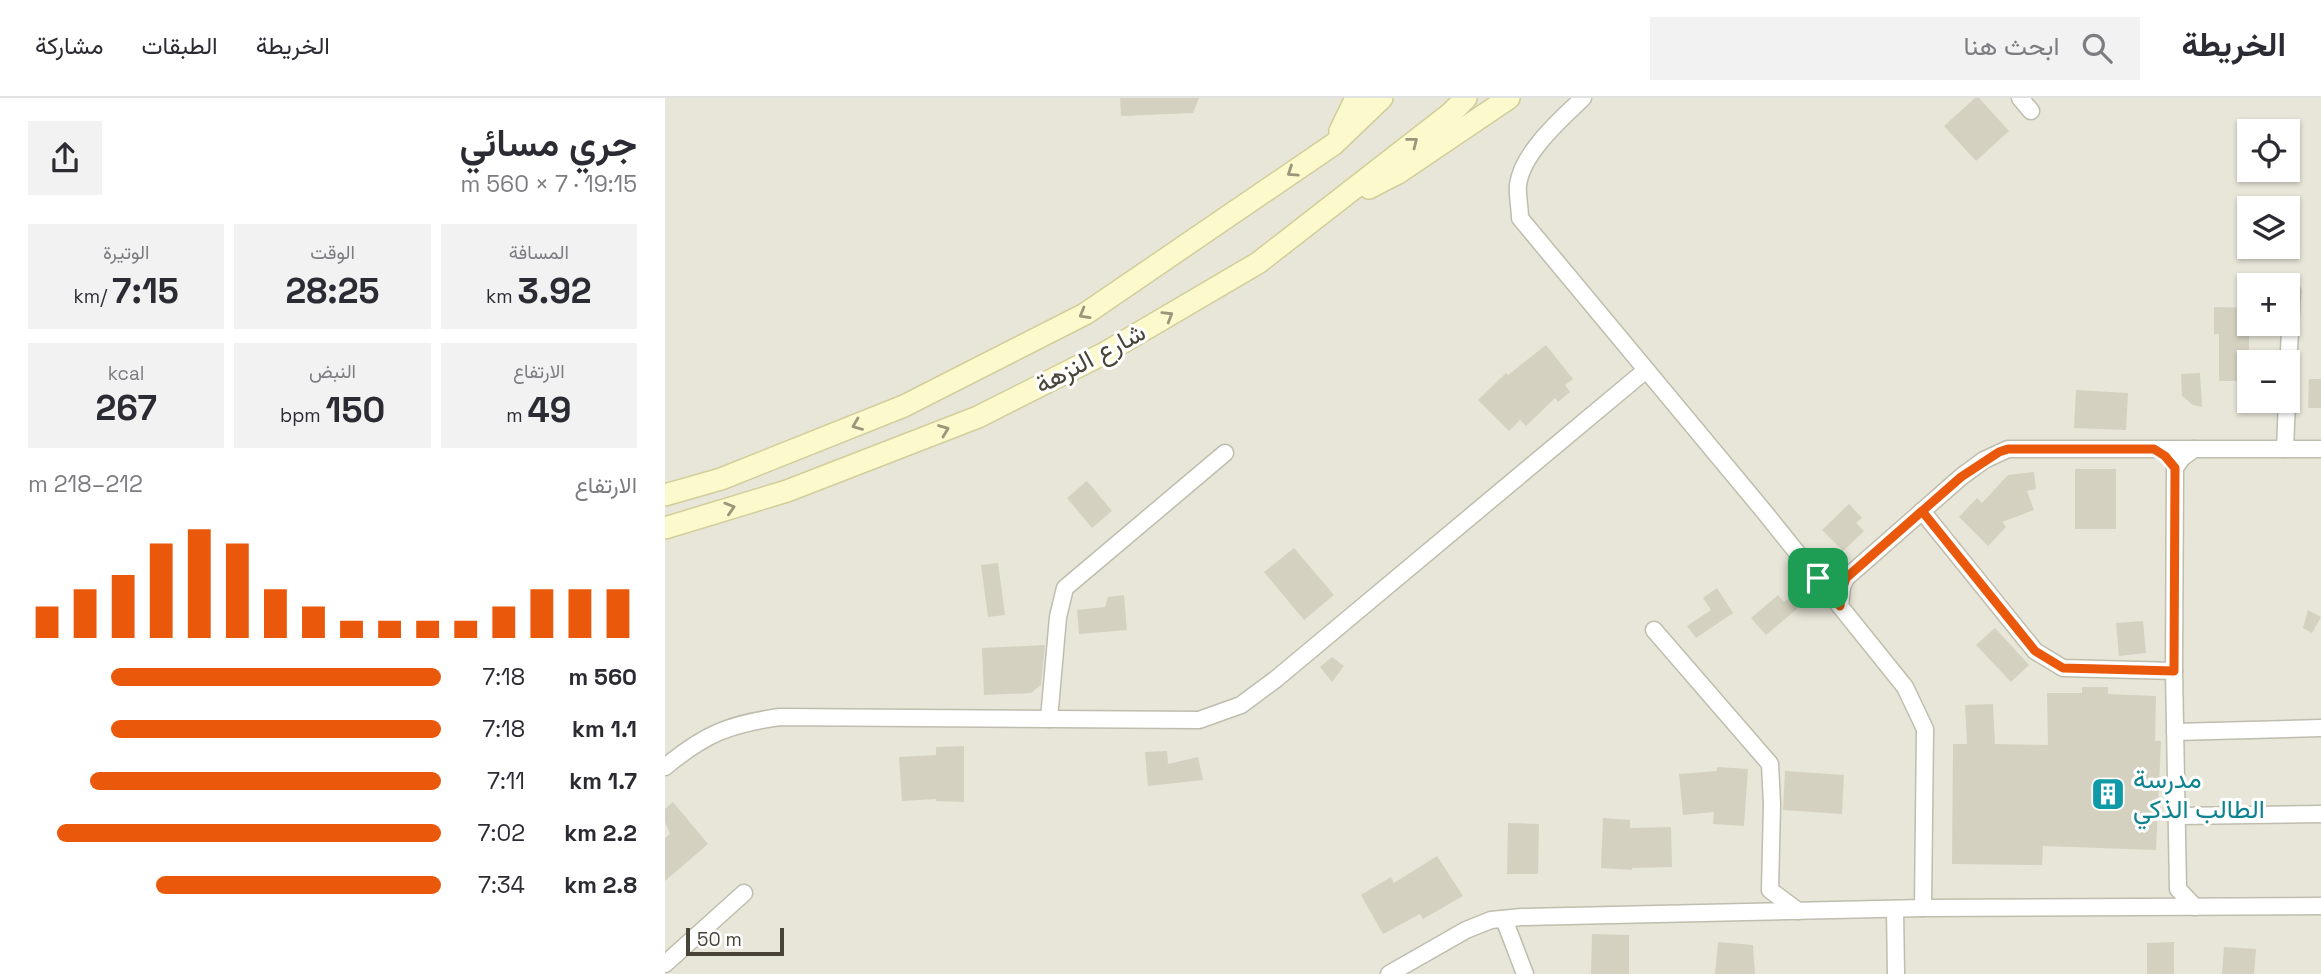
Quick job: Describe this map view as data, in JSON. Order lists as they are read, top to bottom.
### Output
{
  "streets": {
    "main road": ["شارع النزهة"]
  },
  "places": {
    "building": ["مدرسة الطالب الذكي"]
  },
  "scale_bar": "50 m",
  "page": {
    "header": "الخريطة",
    "search": "ابحث هنا",
    "nav": ["الخريطة", "الطبقات", "مشاركة"],
    "heading": ["جري مسائي", "19:15 · 7 × 560 m"],
    "map_buttons": ["+", "−"],
    "stats": [
      ["المسافة", "3.92 km"],
      ["الوقت", "28:25"],
      ["الوتيرة", "7:15 /km"],
      ["الارتفاع", "49 m"],
      ["النبض", "150 bpm"],
      ["kcal", "267"]
    ],
    "chart": ["الارتفاع", "212–218 m"],
    "list": [
      {
        "name": "560 m",
        "note": "7:18"
      },
      {
        "name": "1.1 km",
        "note": "7:18"
      },
      {
        "name": "1.7 km",
        "note": "7:11"
      },
      {
        "name": "2.2 km",
        "note": "7:02"
      },
      {
        "name": "2.8 km",
        "note": "7:34"
      }
    ],
    "scale": "50 m"
  }
}
